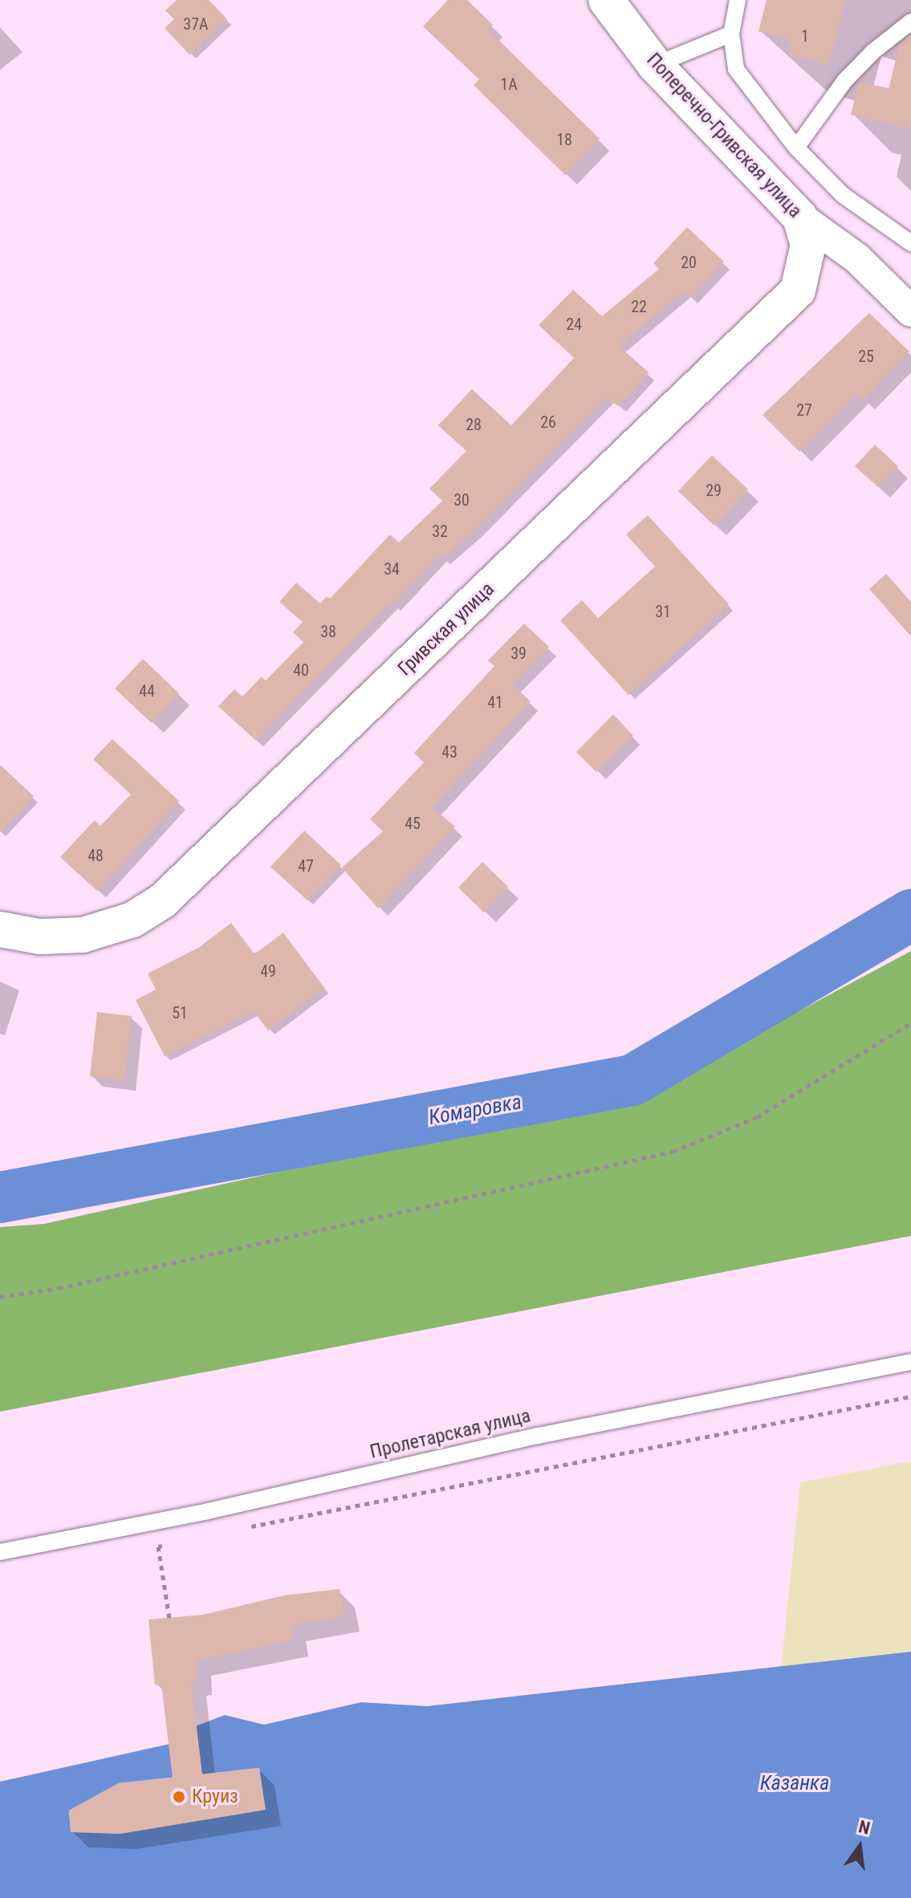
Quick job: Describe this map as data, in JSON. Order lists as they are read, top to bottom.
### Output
{
  "streets": {
    "street": ["Поперечно-Гривская улица", "Гривская улица"],
    "lane": ["Пролетарская улица"]
  },
  "crossings": [
    ["Поперечно-Гривская улица", "Гривская улица"]
  ],
  "water": ["Комаровка", "Казанка"],
  "places": ["Круиз"],
  "house_numbers": [
    "37А",
    "1",
    "1А",
    "18",
    "20",
    "22",
    "24",
    "25",
    "27",
    "26",
    "28",
    "29",
    "30",
    "32",
    "34",
    "31",
    "38",
    "39",
    "40",
    "44",
    "41",
    "43",
    "45",
    "48",
    "47",
    "49",
    "51"
  ],
  "north": "top"
}
